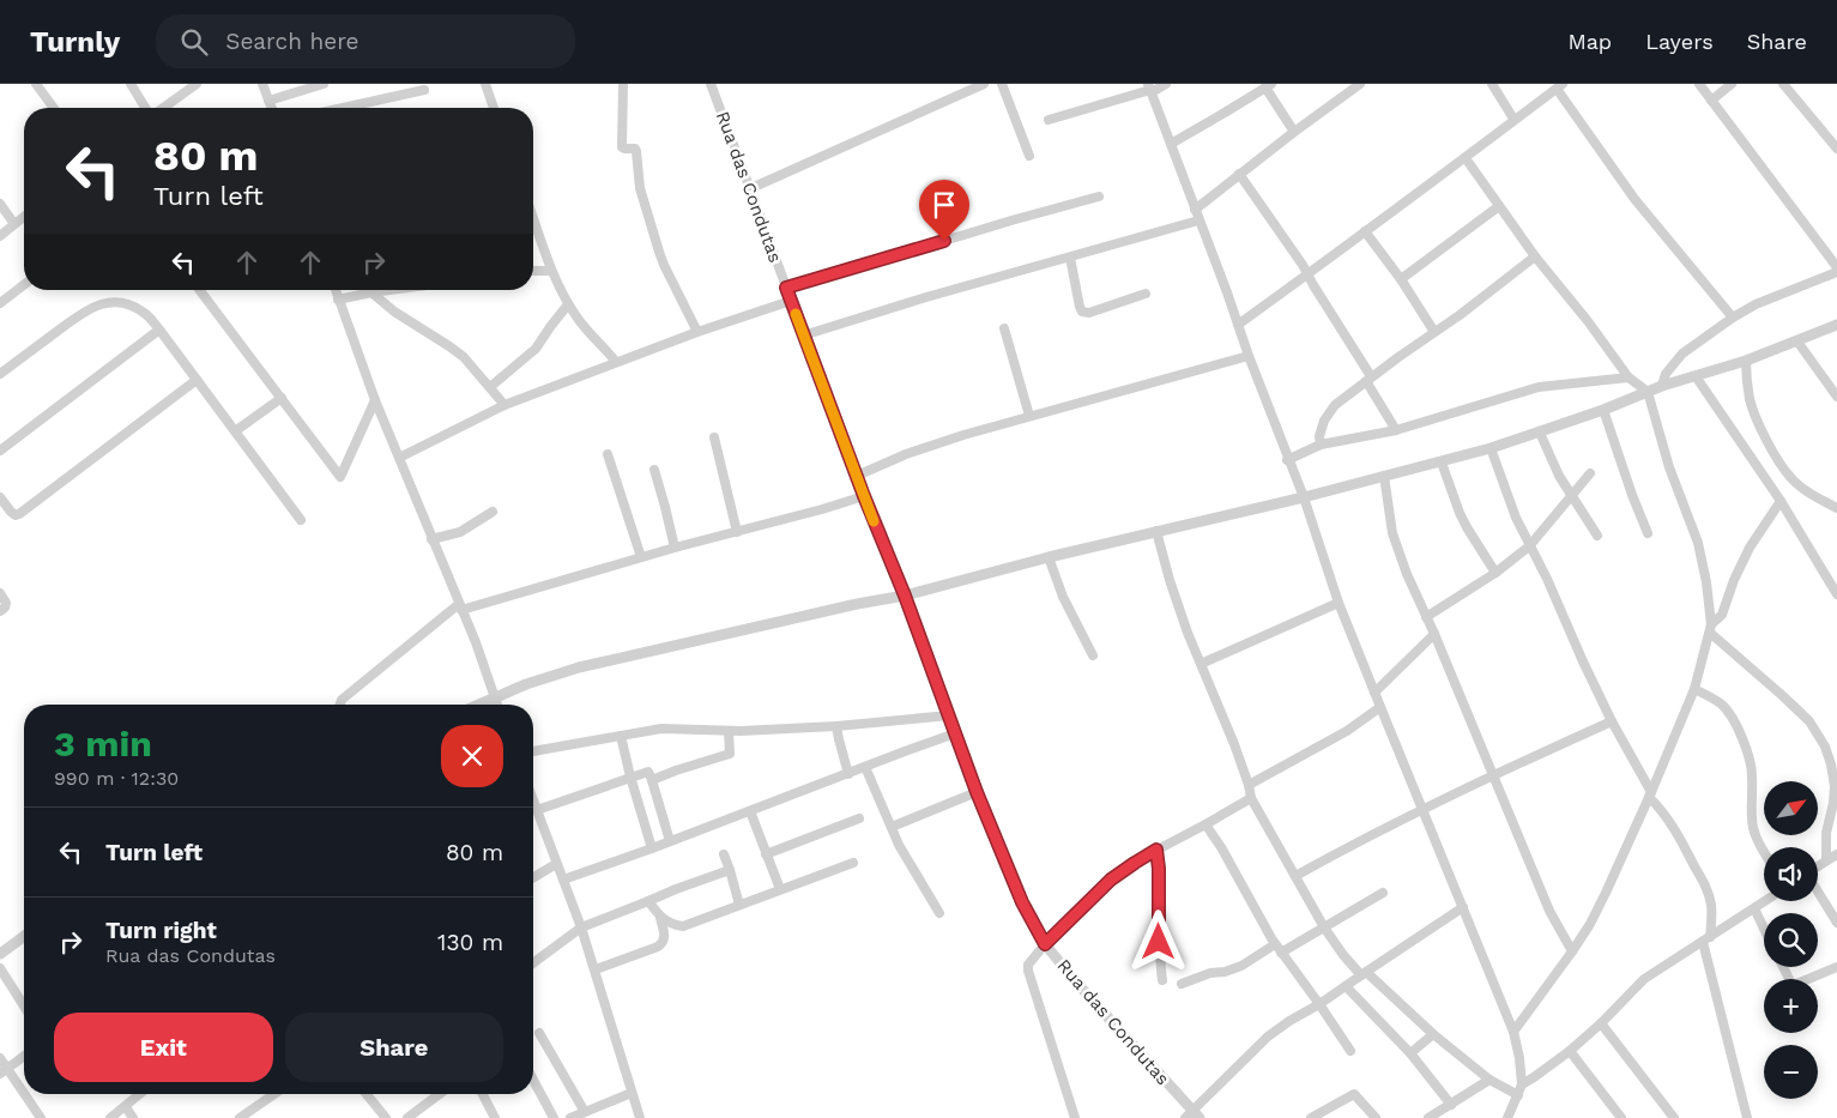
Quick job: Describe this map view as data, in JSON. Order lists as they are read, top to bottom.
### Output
{
  "streets": {
    "street": ["Rua das Condutas"]
  },
  "north": "top right",
  "page": {
    "header": "Turnly",
    "search": "Search here",
    "nav": ["Map", "Layers", "Share"],
    "turn": ["80 m", "Turn left"],
    "heading": ["3 min", "990 m · 12:30"],
    "map_buttons": ["+", "−"],
    "list": [
      {
        "name": "Turn left",
        "value": "80 m"
      },
      {
        "name": "Turn right",
        "note": "Rua das Condutas",
        "value": "130 m"
      }
    ],
    "buttons": ["Exit", "Share"]
  }
}
